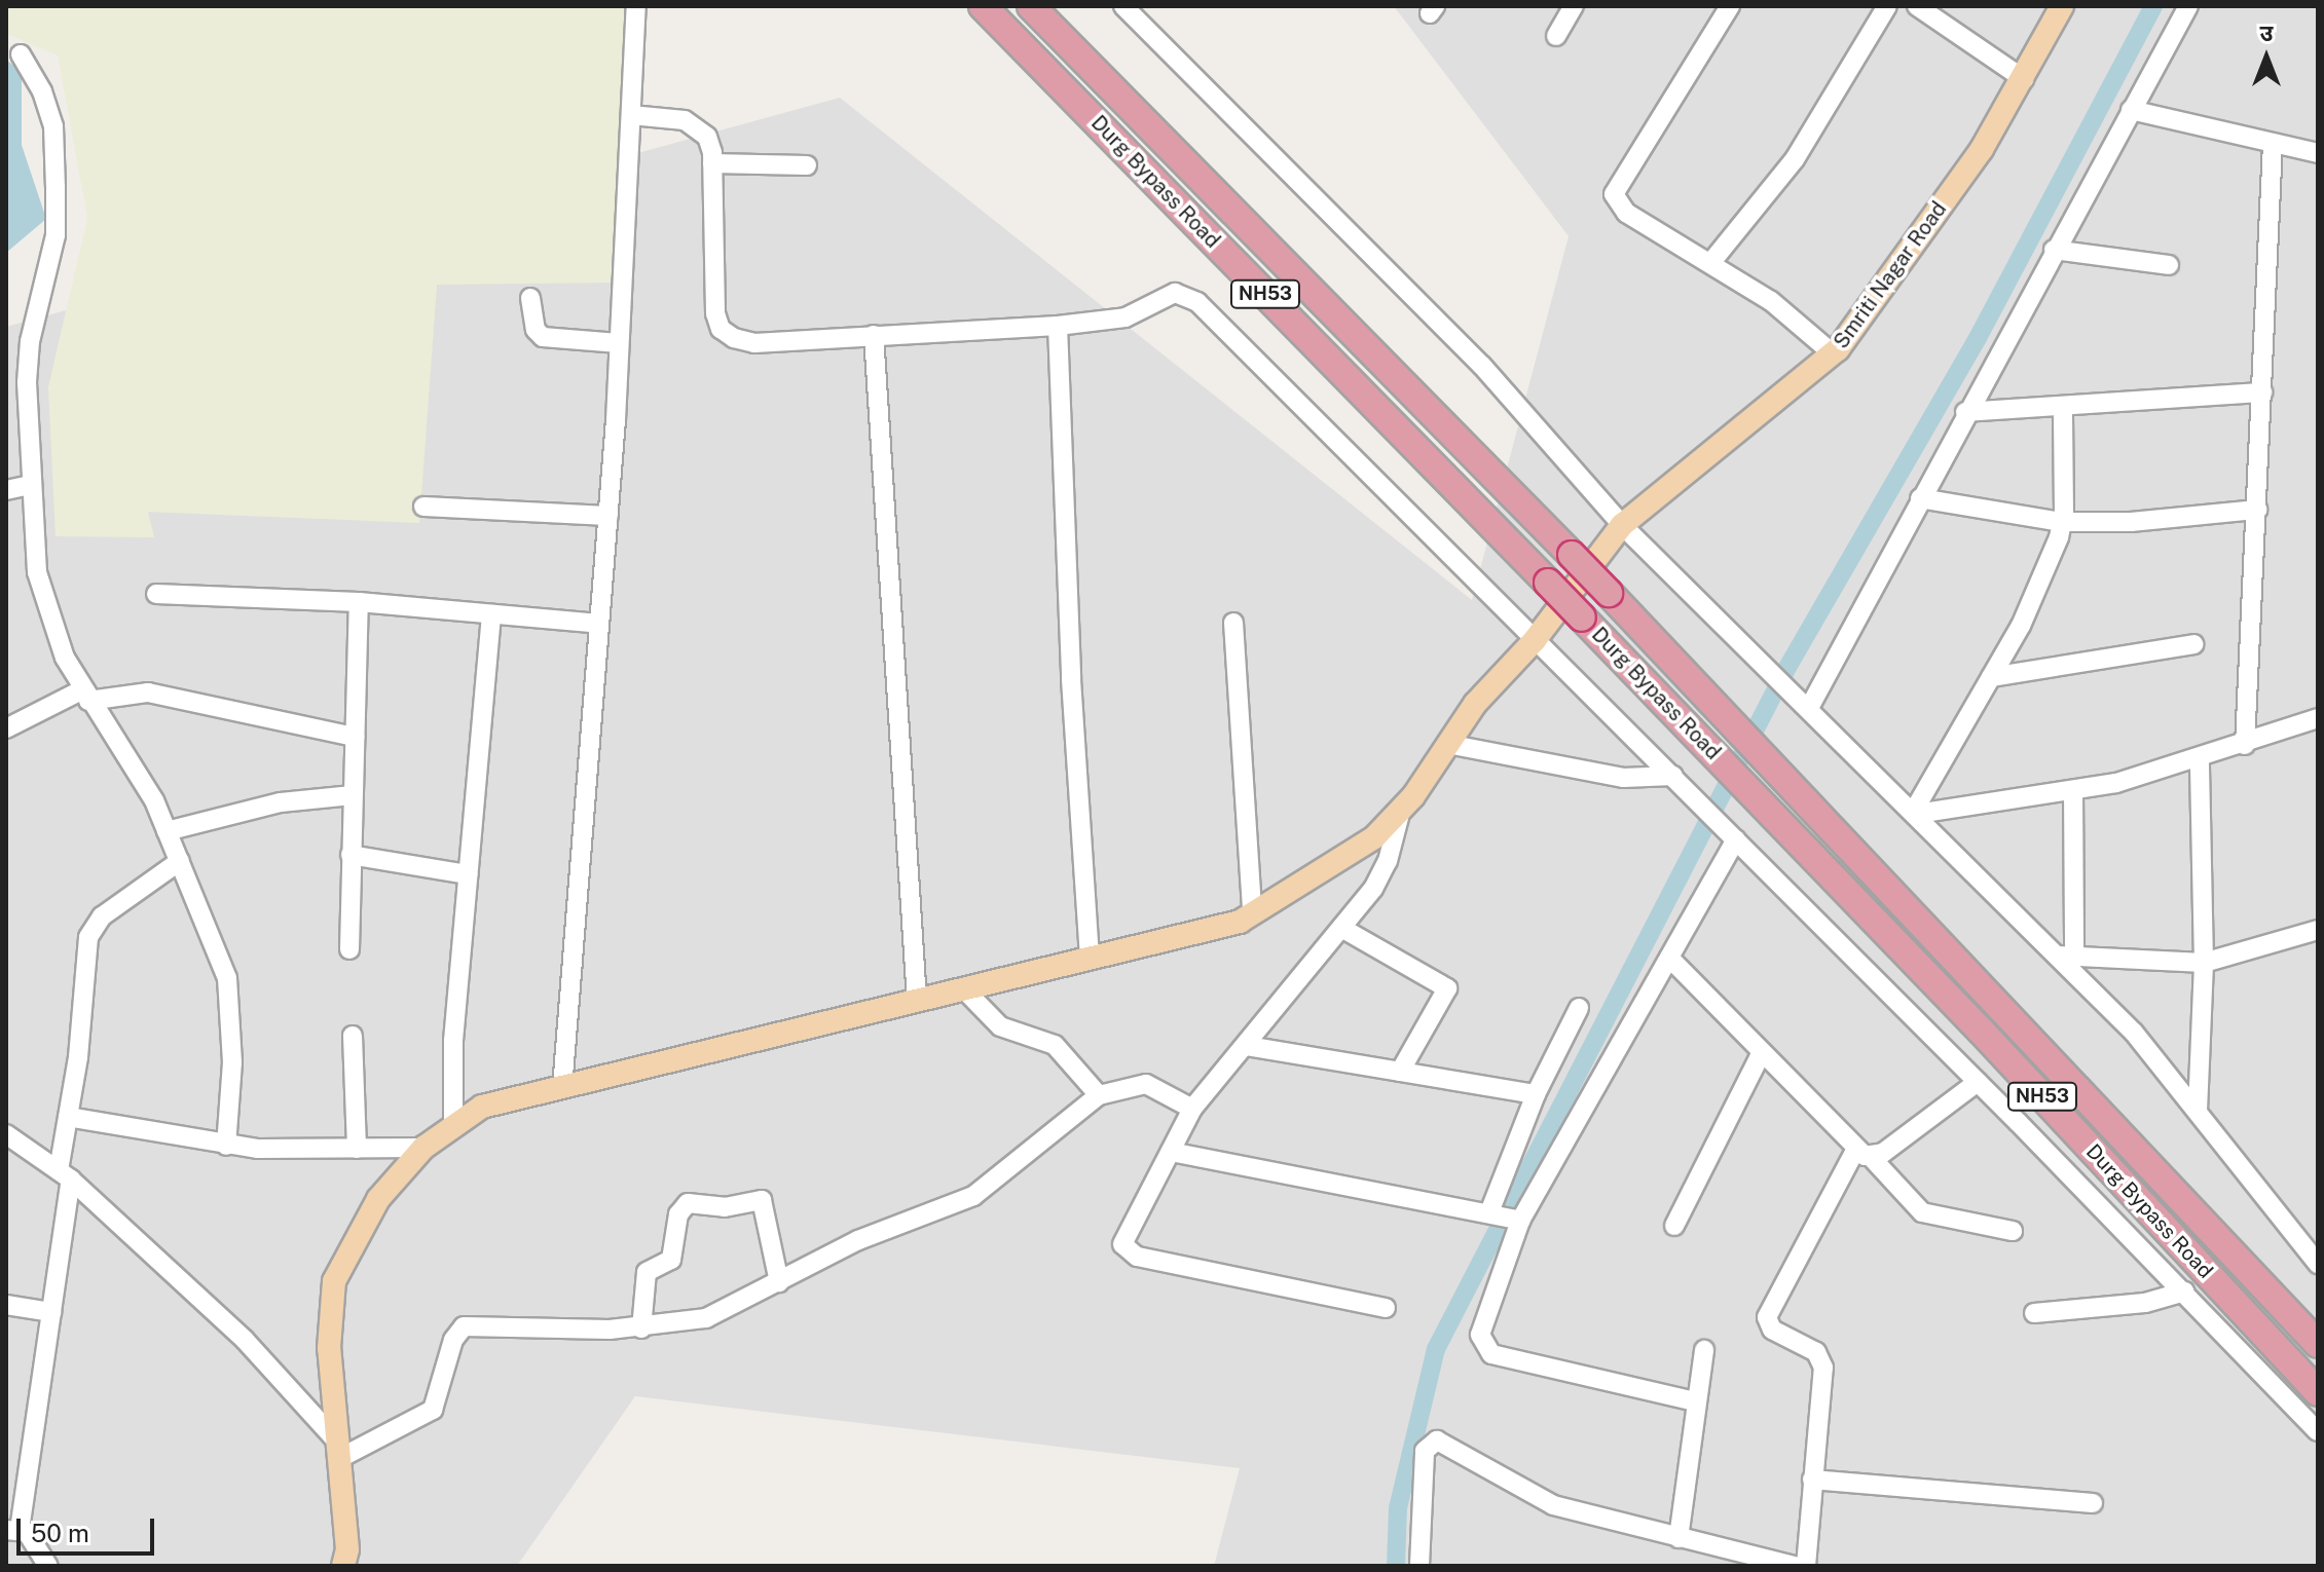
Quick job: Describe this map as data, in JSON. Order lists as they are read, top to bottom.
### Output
{
  "streets": {
    "highway": ["Durg Bypass Road", "NH53"],
    "main road": ["Smriti Nagar Road"]
  },
  "scale_bar": "50 m",
  "north": "top"
}
